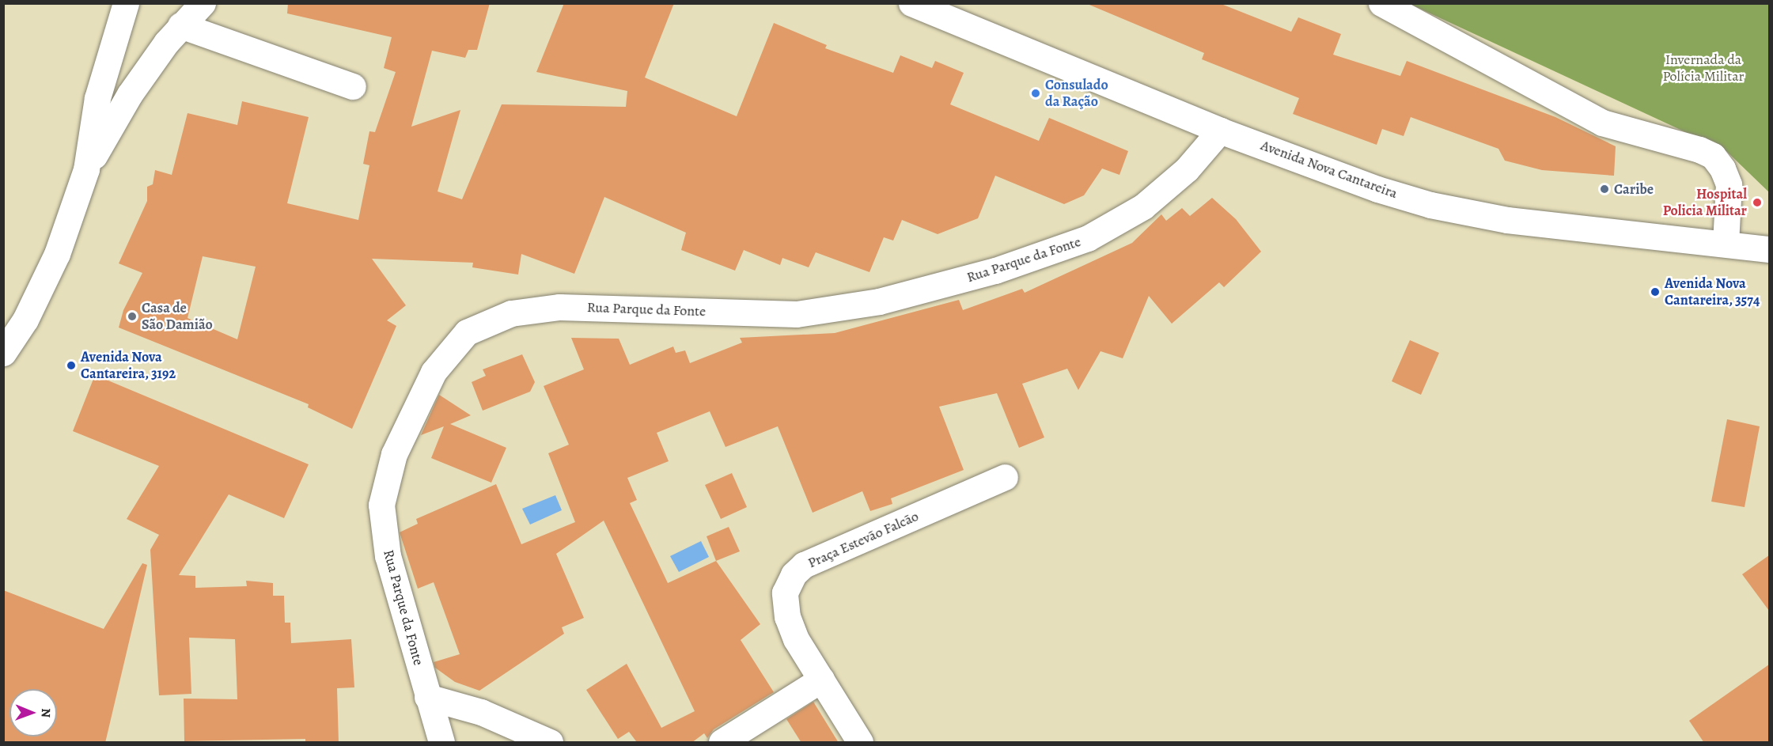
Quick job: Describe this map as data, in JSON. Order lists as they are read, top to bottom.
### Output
{
  "streets": {
    "street": ["Avenida Nova Cantareira", "Rua Parque da Fonte", "Praça Estevão Falcão"]
  },
  "crossings": [
    ["Avenida Nova Cantareira", "Rua Parque da Fonte"]
  ],
  "parks": ["Invernada da Polícia Militar"],
  "places": [
    "Consulado da Ração",
    "Caribe",
    "Hospital Policia Militar",
    "Avenida Nova Cantareira, 3574",
    "Casa de São Damião",
    "Avenida Nova Cantareira, 3192"
  ],
  "north": "right"
}
